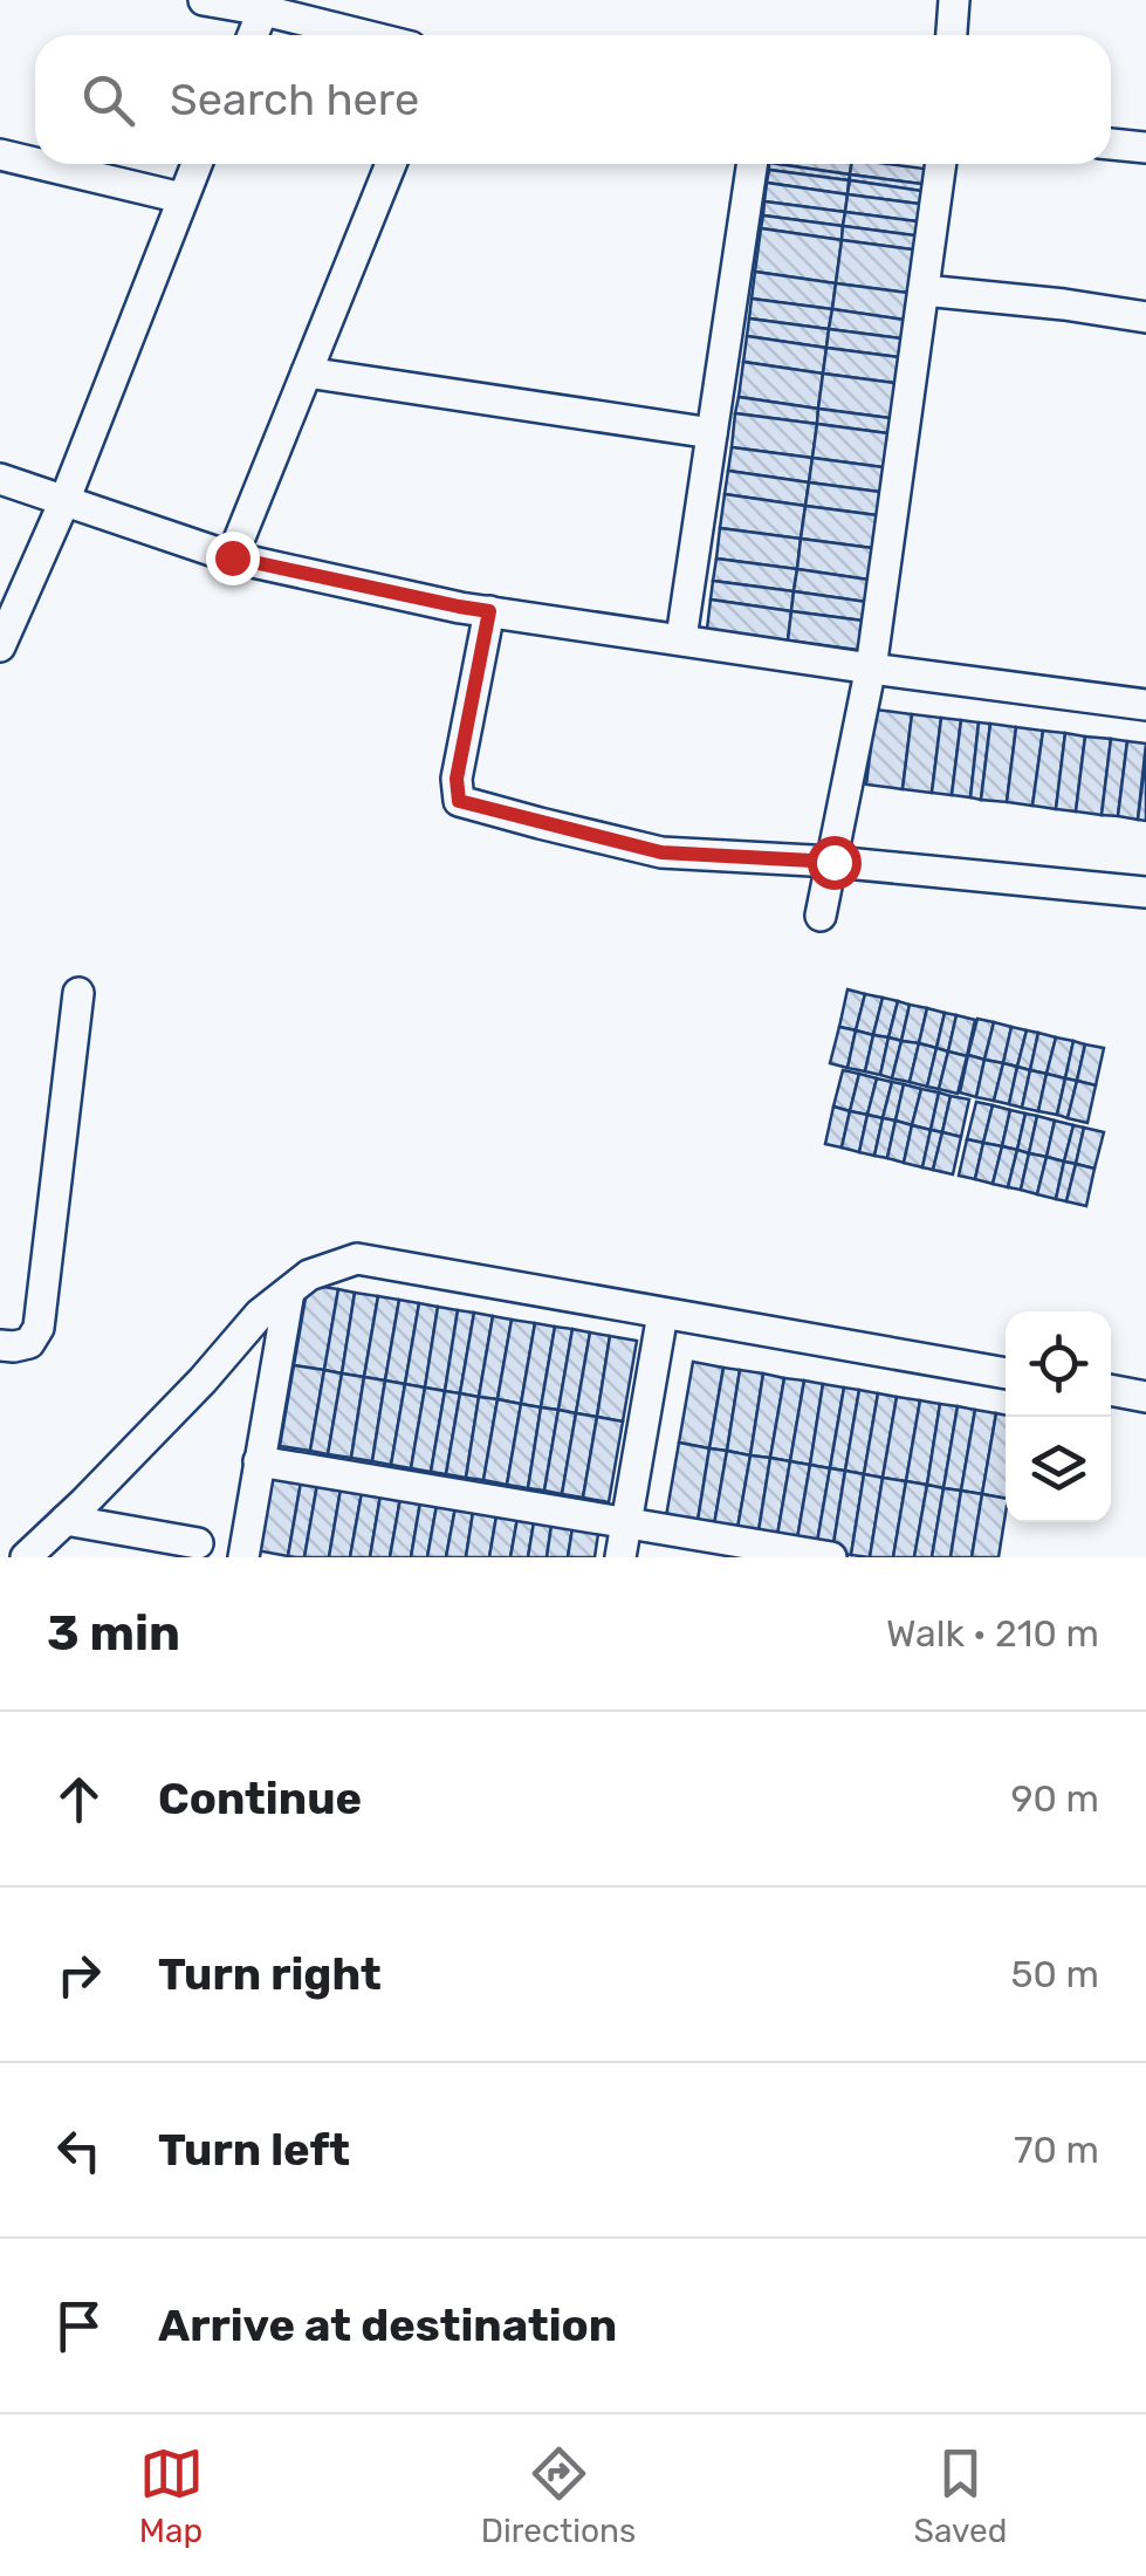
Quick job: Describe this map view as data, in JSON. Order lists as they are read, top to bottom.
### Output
{
  "page": {
    "search": "Search here",
    "heading": ["3 min", "Walk · 210 m"],
    "list": [
      ["Continue", "90 m"],
      ["Turn right", "50 m"],
      ["Turn left", "70 m"],
      "Arrive at destination"
    ],
    "nav": ["Map", "Directions", "Saved"]
  }
}
